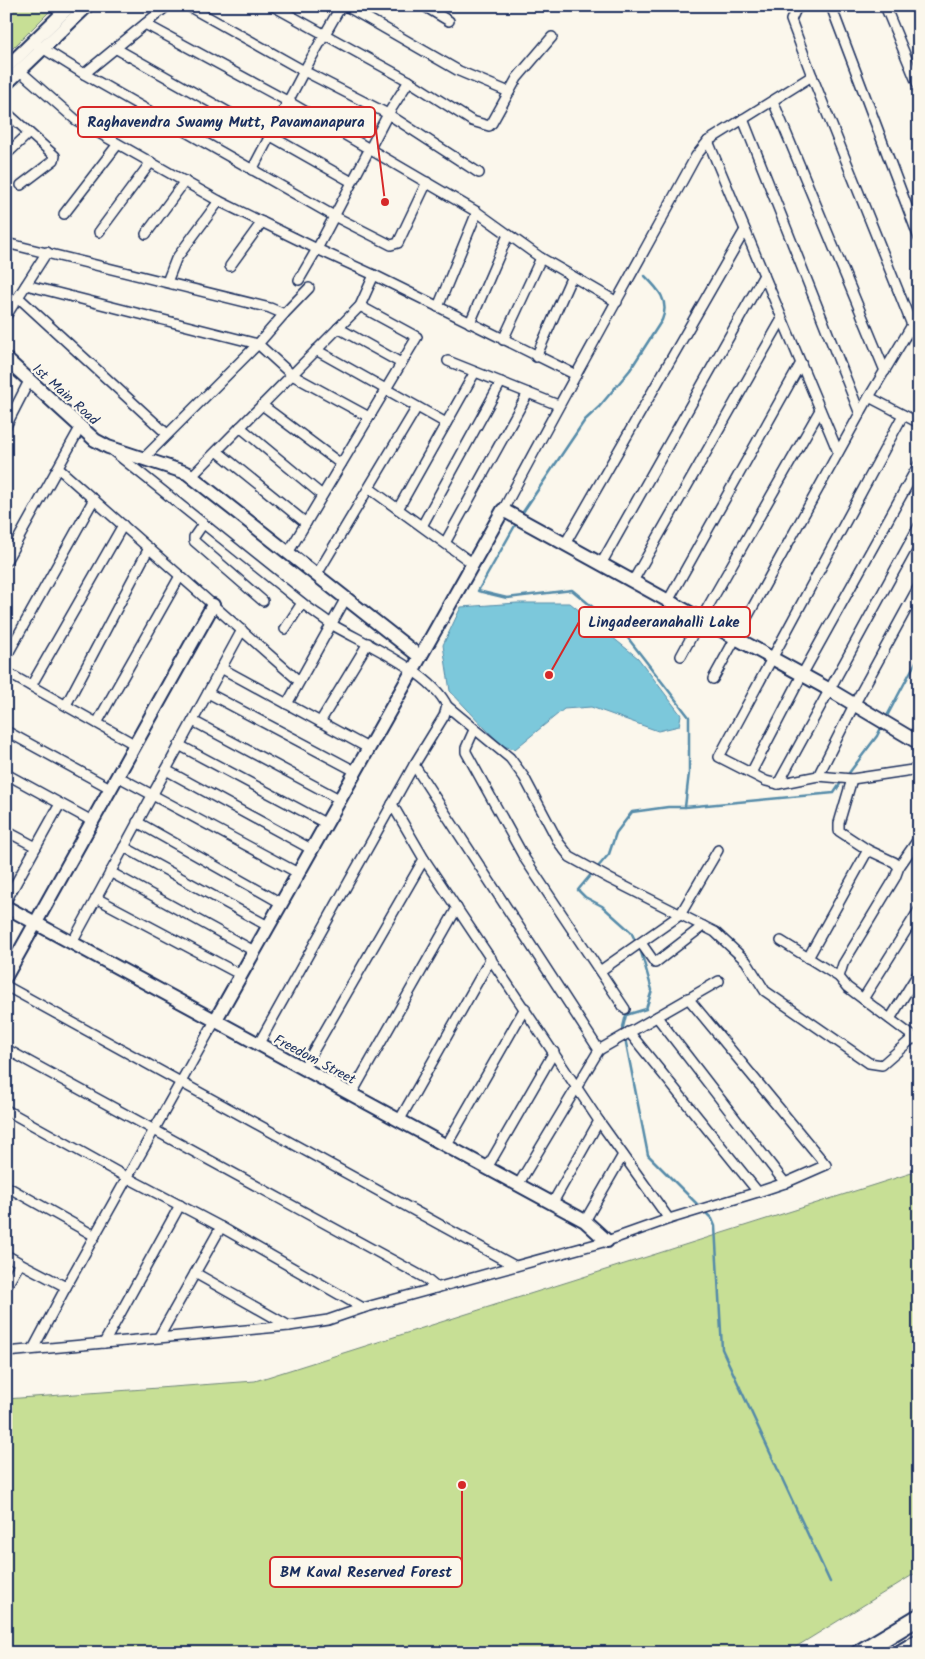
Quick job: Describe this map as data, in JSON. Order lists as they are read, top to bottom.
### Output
{
  "streets": {
    "street": ["1st Main Road", "Freedom Street"]
  },
  "places": ["Raghavendra Swamy Mutt, Pavamanapura", "Lingadeeranahalli Lake", "BM Kaval Reserved Forest"]
}
